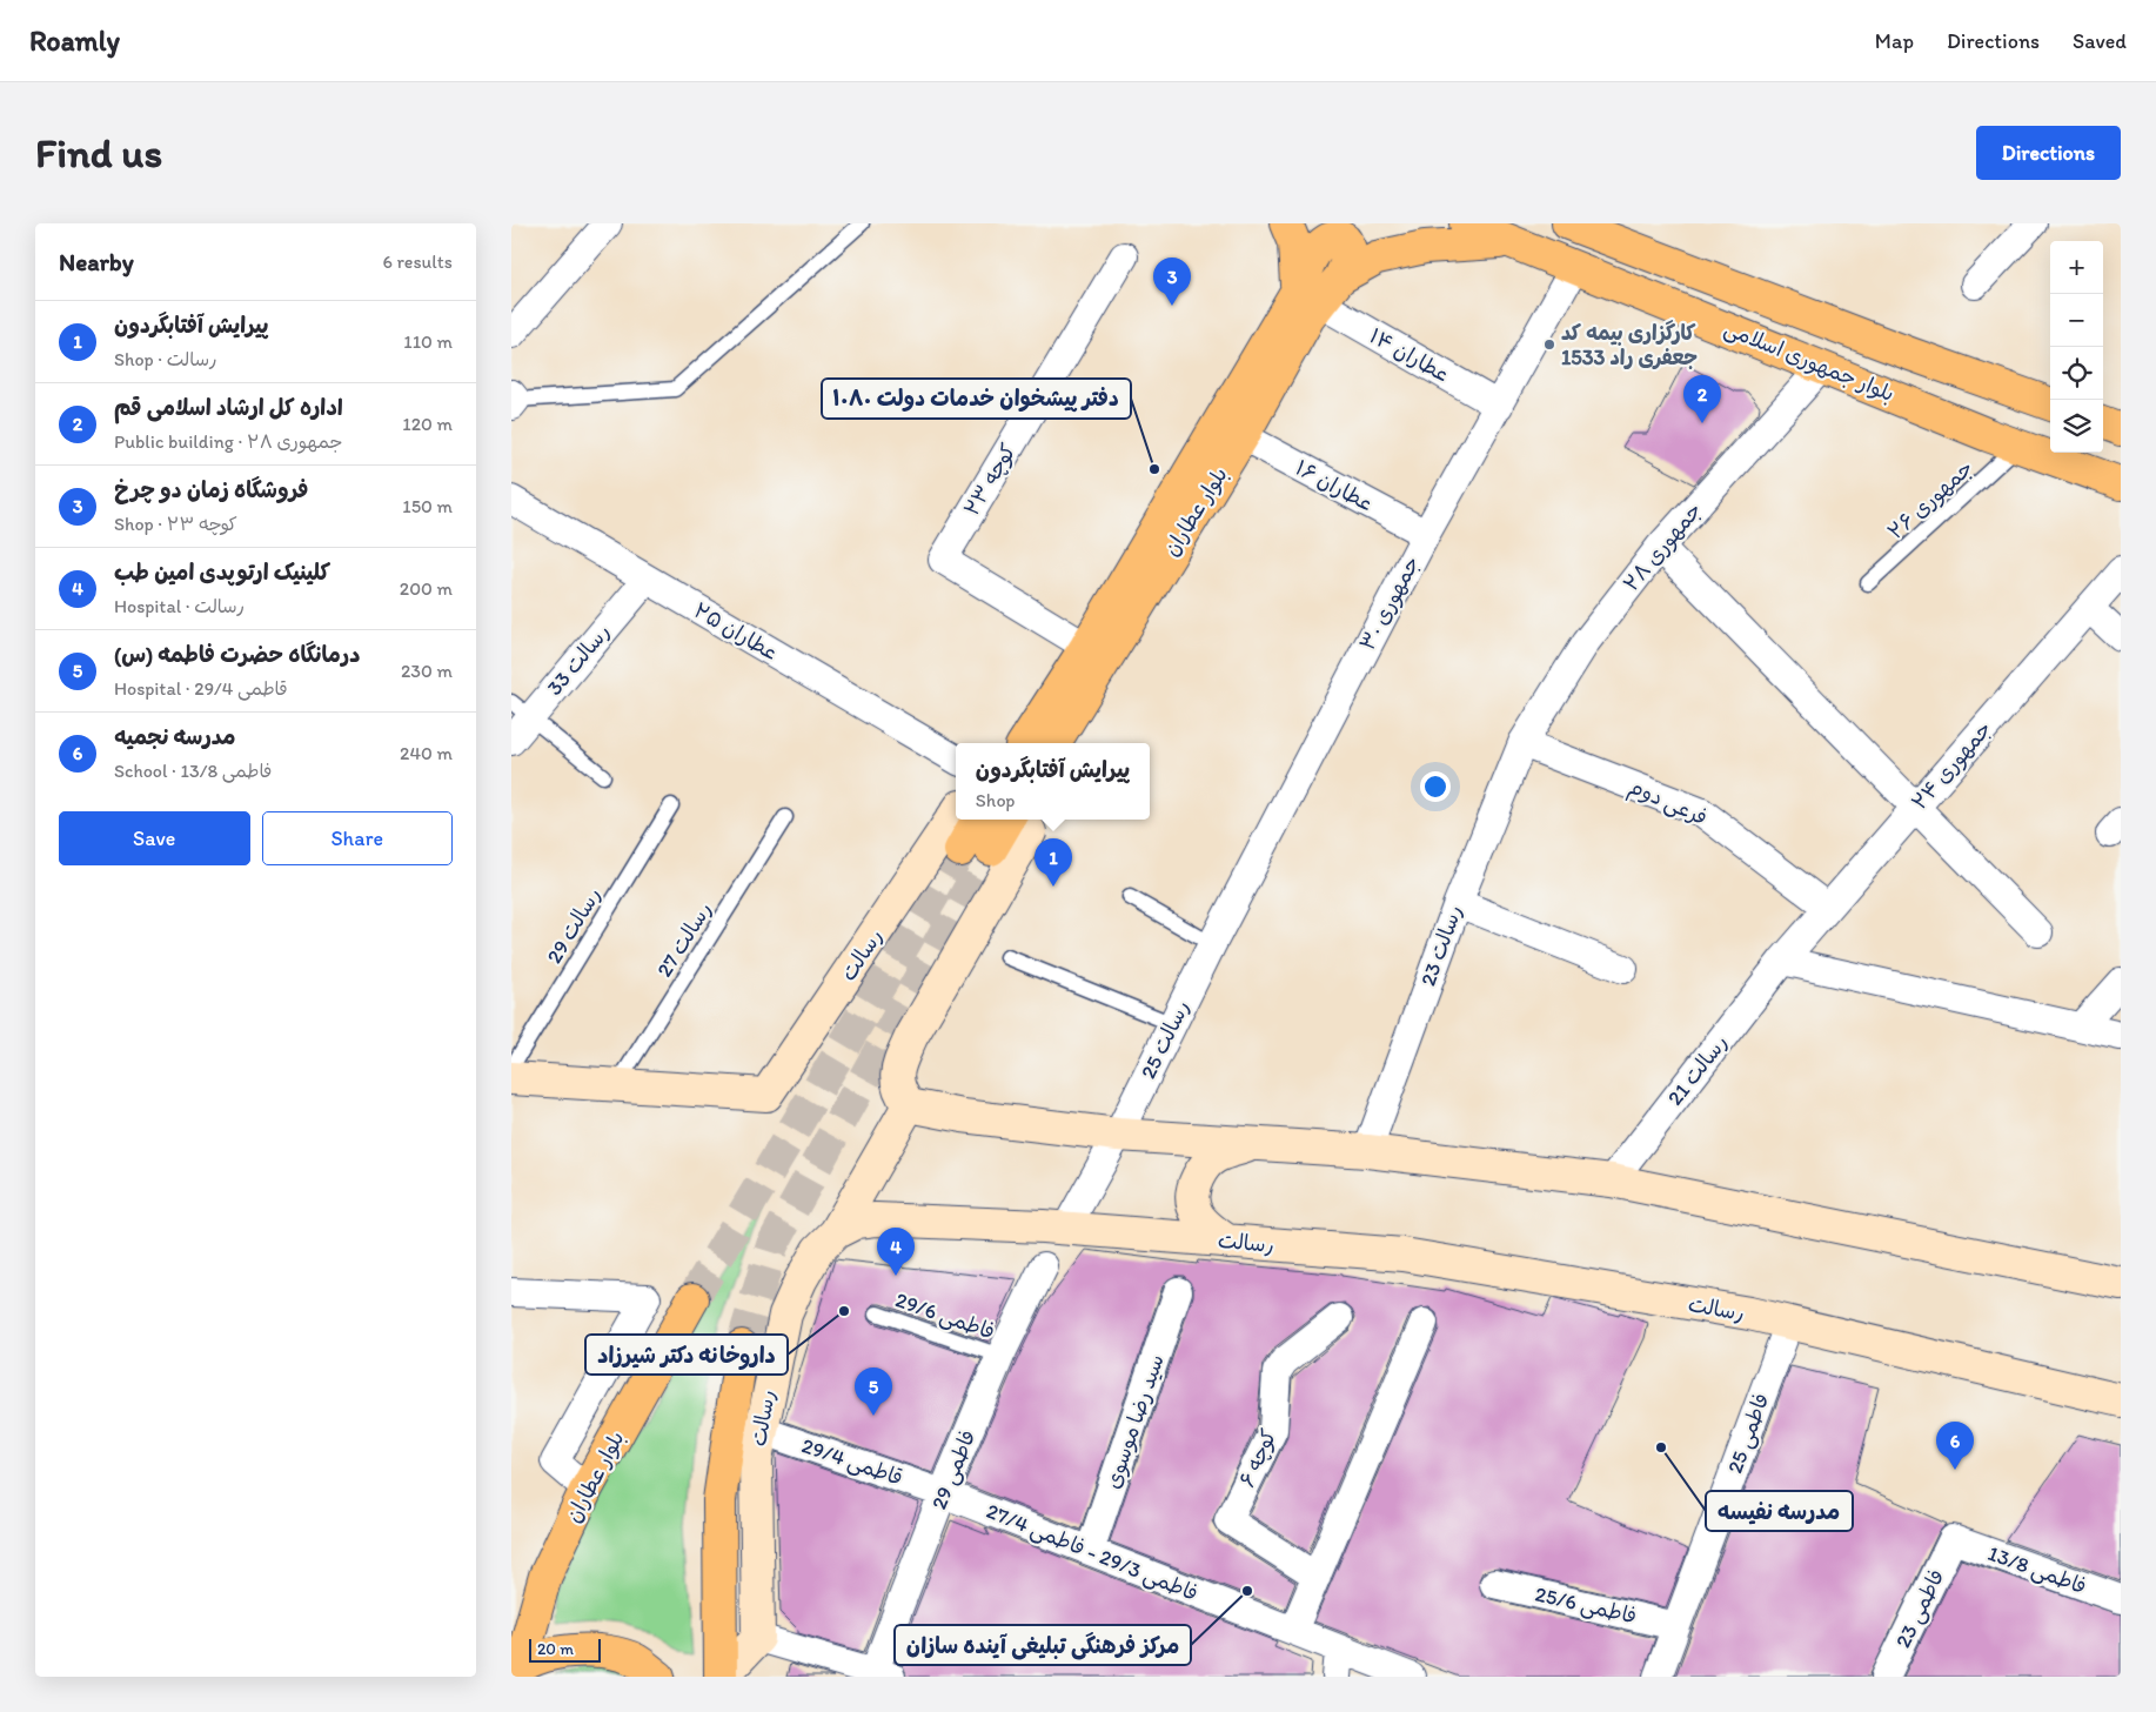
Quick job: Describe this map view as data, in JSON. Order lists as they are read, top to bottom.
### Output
{
  "streets": {
    "main road": ["بلوار جمهوری اسلامی", "بلوار عطاران"],
    "street": [
      "عطاران ۱۴",
      "کوچه ۲۳",
      "عطاران ۱۶",
      "جمهوری ۲۸",
      "جمهوری ۳۰",
      "عطاران ۲۵",
      "رسالت 33",
      "جمهوری ۲۴",
      "فرعی دوم",
      "رسالت 23",
      "رسالت",
      "رسالت 25",
      "رسالت 21",
      "سید رضا موسوی",
      "فاطمی 25",
      "کوچه ۶",
      "قاطمی 29/4",
      "فاطمی 29",
      "فاطمی 29/3 - فاطمی 27/4",
      "فاطمی 13/8",
      "فاطمی 25/6",
      "فاطمی 23"
    ],
    "lane": [
      "جمهوری ۲۶",
      "رسالت 29",
      "رسالت 27",
      "فاطمی 29/6"
    ]
  },
  "crossings": [
    ["عطاران ۱۴", "بلوار عطاران"],
    ["عطاران ۱۴", "جمهوری ۳۰"],
    ["بلوار جمهوری اسلامی", "جمهوری ۲۶"],
    ["بلوار جمهوری اسلامی", "جمهوری ۲۸"],
    ["بلوار جمهوری اسلامی", "جمهوری ۳۰"],
    ["کوچه ۲۳", "بلوار عطاران"],
    ["عطاران ۱۶", "بلوار عطاران"],
    ["عطاران ۱۶", "جمهوری ۳۰"],
    ["جمهوری ۲۸", "فرعی دوم"],
    ["جمهوری ۲۸", "رسالت 23"],
    ["جمهوری ۳۰", "رسالت 25"],
    ["عطاران ۲۵", "رسالت 33"],
    ["جمهوری ۲۴", "فرعی دوم"],
    ["جمهوری ۲۴", "رسالت 21"],
    ["فرعی دوم", "رسالت 23"],
    ["رسالت 27", "رسالت"],
    ["رسالت", "رسالت 25"],
    ["رسالت", "فاطمی 25"],
    ["رسالت", "قاطمی 29/4"],
    ["فاطمی 29/6", "فاطمی 29"],
    ["سید رضا موسوی", "فاطمی 29/3 - فاطمی 27/4"],
    ["فاطمی 25", "فاطمی 25/6"],
    ["قاطمی 29/4", "فاطمی 29"],
    ["قاطمی 29/4", "فاطمی 29/3 - فاطمی 27/4"],
    ["فاطمی 29", "فاطمی 29/3 - فاطمی 27/4"],
    ["فاطمی 13/8", "فاطمی 23"]
  ],
  "places": [
    "کارگزاری بیمه کد 1533 جعفری راد",
    "دفتر پیشخوان خدمات دولت ۱۰۸۰",
    "داروخانه دکتر شیرزاد",
    "مدرسه نفیسه",
    "مرکز فرهنگی تبلیغی آینده سازان"
  ],
  "scale_bar": "20 m",
  "page": {
    "header": "Roamly",
    "nav": ["Map", "Directions", "Saved"],
    "buttons": [
      "Directions",
      ["Save", "Share"]
    ],
    "title": "Find us",
    "heading": ["Nearby", "6 results"],
    "map_buttons": ["+", "−"],
    "pins": [
      "3",
      "2",
      "1",
      "4",
      "5",
      "6"
    ],
    "list": [
      {
        "mark": "1",
        "name": "پیرایش آفتابگردون",
        "note": "Shop · رسالت",
        "value": "110 m"
      },
      {
        "mark": "2",
        "name": "اداره کل ارشاد اسلامی قم",
        "note": "Public building · جمهوری ۲۸",
        "value": "120 m"
      },
      {
        "mark": "3",
        "name": "فروشگاه زمان دو چرخ",
        "note": "Shop · کوچه ۲۳",
        "value": "150 m"
      },
      {
        "mark": "4",
        "name": "کلینیک ارتوپدی امین طب",
        "note": "Hospital · رسالت",
        "value": "200 m"
      },
      {
        "mark": "5",
        "name": "درمانگاه حضرت فاطمه (س)",
        "note": "Hospital · قاطمی 29/4",
        "value": "230 m"
      },
      {
        "mark": "6",
        "name": "مدرسه نجمیه",
        "note": "School · فاطمی 13/8",
        "value": "240 m"
      }
    ],
    "popup": ["پیرایش آفتابگردون", "Shop"],
    "scale": "20 m"
  }
}
